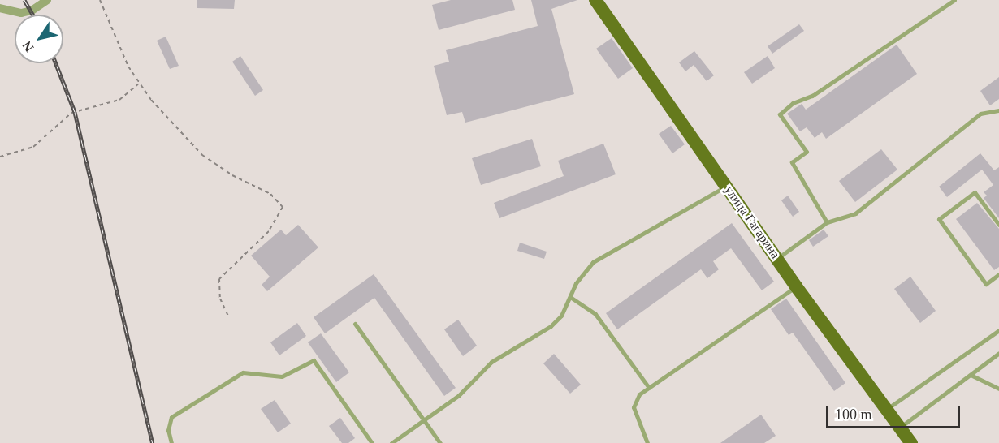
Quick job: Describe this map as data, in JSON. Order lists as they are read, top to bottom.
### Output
{
  "streets": {
    "main road": ["улица Гагарина"]
  },
  "scale_bar": "100 m",
  "north": "bottom left"
}
